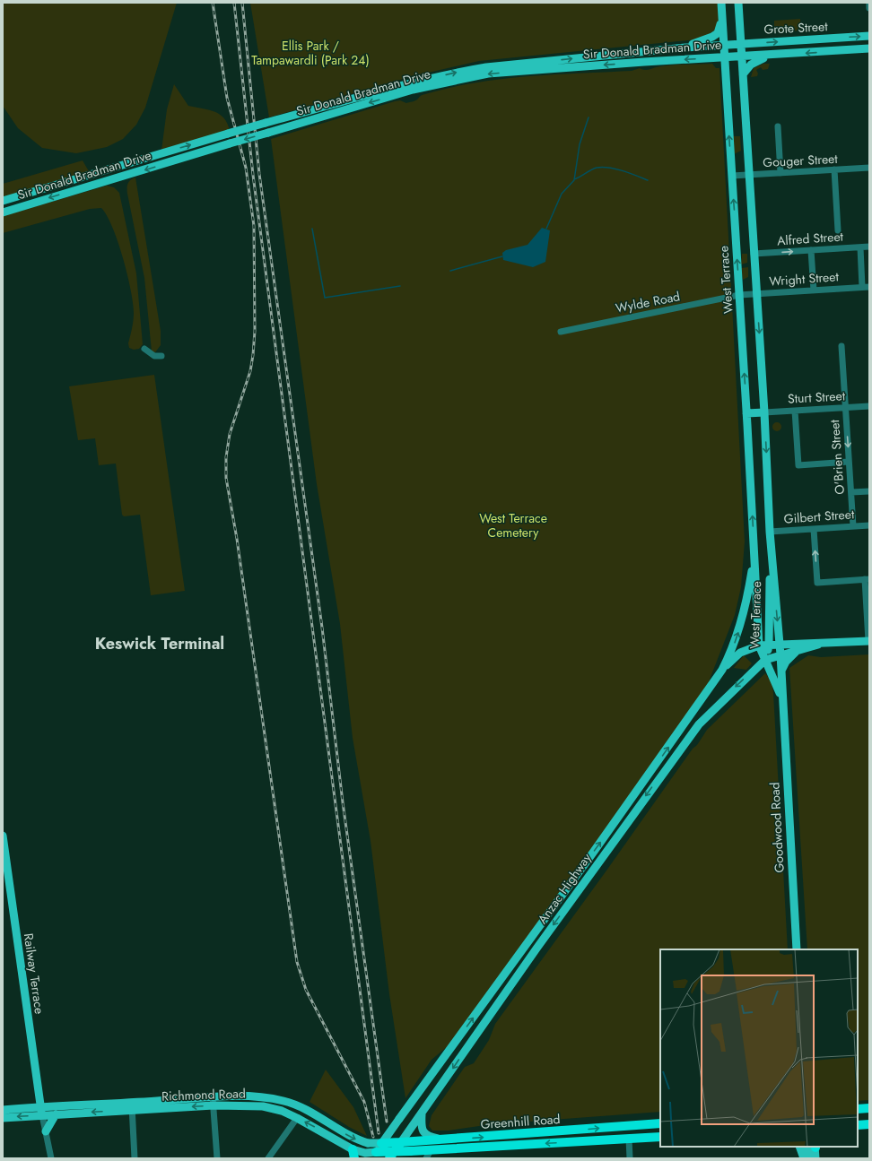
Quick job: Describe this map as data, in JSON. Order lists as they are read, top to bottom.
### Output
{
  "streets": {
    "highway": ["Anzac Highway", "Richmond Road", "Greenhill Road"],
    "main road": [
      "Grote Street",
      "Sir Donald Bradman Drive",
      "West Terrace",
      "Goodwood Road",
      "Railway Terrace"
    ],
    "street": [
      "Gouger Street",
      "Alfred Street",
      "Wright Street",
      "Wylde Road",
      "Sturt Street",
      "O'Brien Street",
      "Gilbert Street"
    ]
  },
  "crossings": [
    ["Grote Street", "Sir Donald Bradman Drive"],
    ["Grote Street", "West Terrace"],
    ["Sir Donald Bradman Drive", "West Terrace"],
    ["Gouger Street", "West Terrace"],
    ["Alfred Street", "West Terrace"],
    ["Wright Street", "West Terrace"],
    ["Wright Street", "Wylde Road"],
    ["West Terrace", "Wylde Road"],
    ["West Terrace", "Sturt Street"],
    ["West Terrace", "Gilbert Street"],
    ["West Terrace", "Goodwood Road"],
    ["West Terrace", "Anzac Highway"],
    ["Sturt Street", "O'Brien Street"],
    ["O'Brien Street", "Gilbert Street"],
    ["Goodwood Road", "Anzac Highway"],
    ["Anzac Highway", "Richmond Road"],
    ["Anzac Highway", "Greenhill Road"],
    ["Railway Terrace", "Richmond Road"],
    ["Richmond Road", "Greenhill Road"]
  ],
  "one_way": ["Alfred Street"],
  "districts": ["Keswick Terminal"],
  "parks": ["Ellis Park / Tampawardli (Park 24)", "West Terrace Cemetery"]
}
